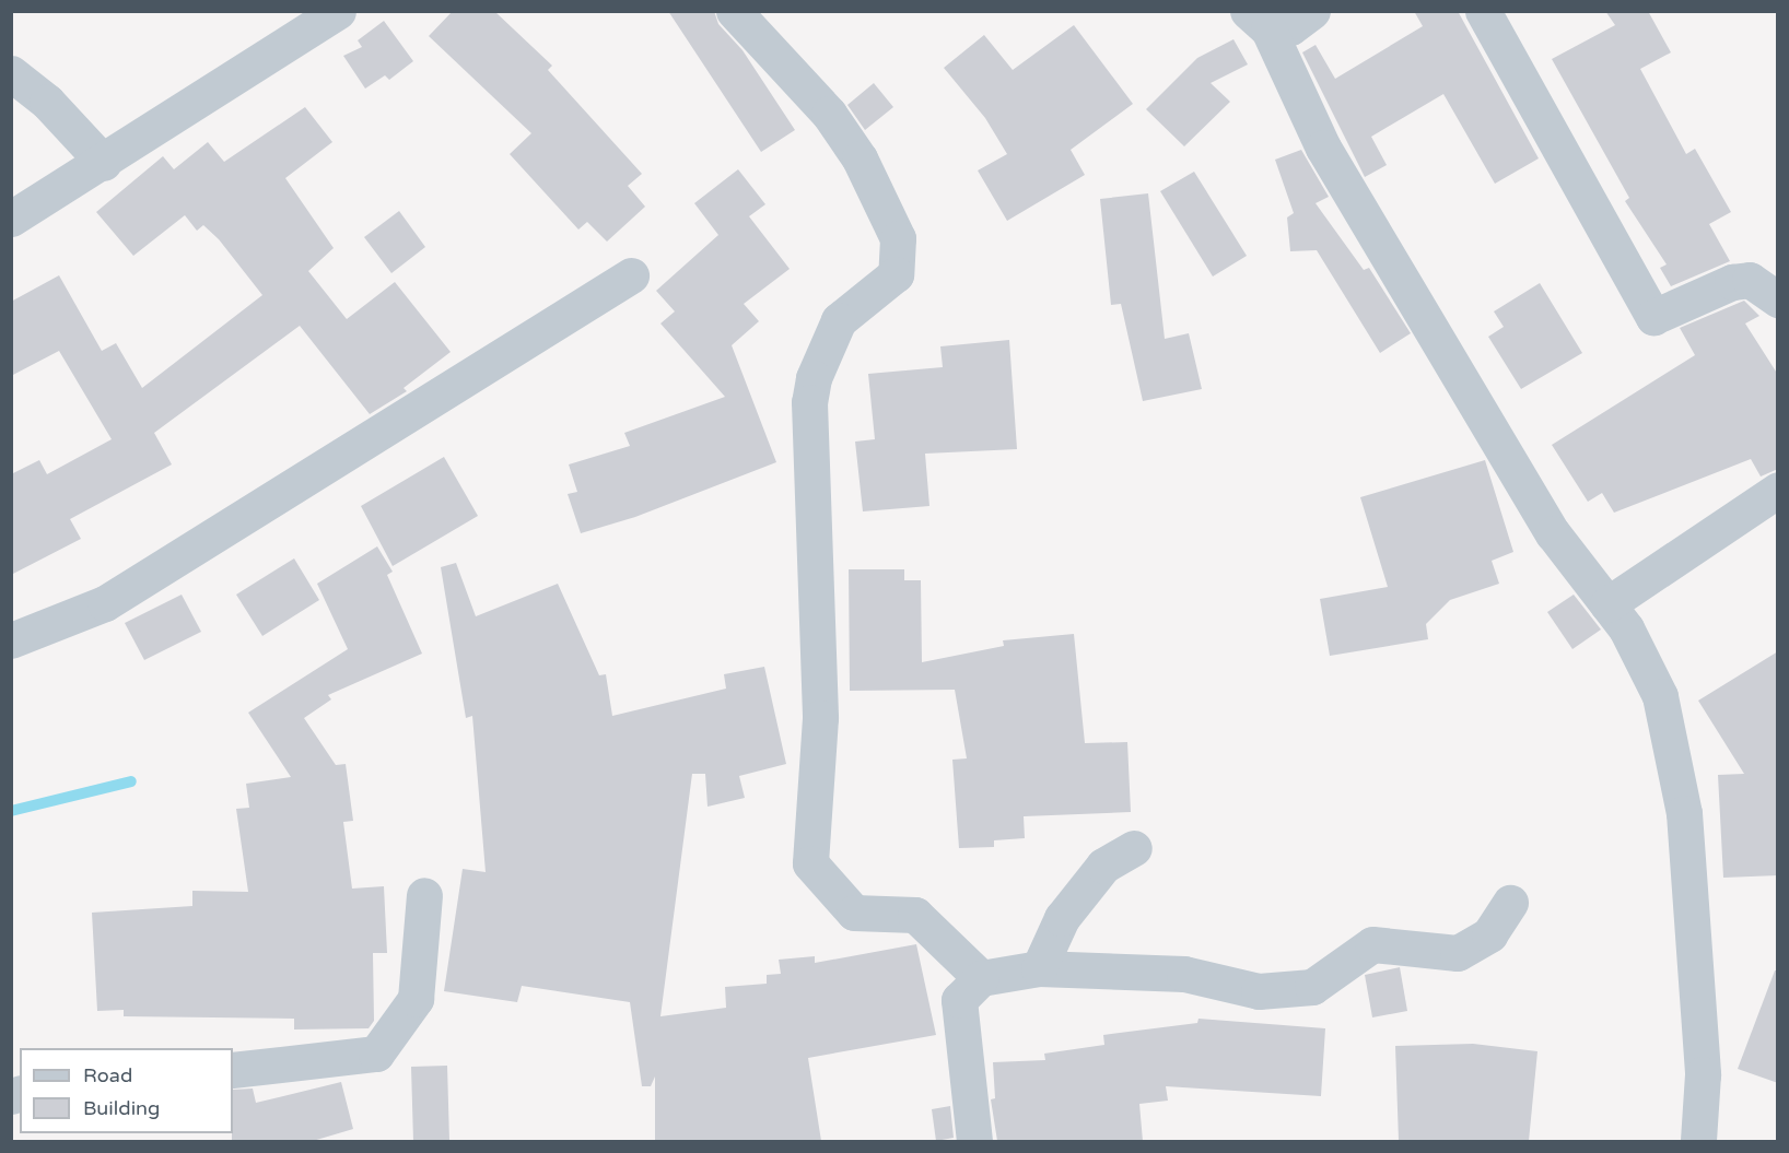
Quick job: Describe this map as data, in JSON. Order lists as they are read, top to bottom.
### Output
{
  "legend": ["Road", "Building"]
}
